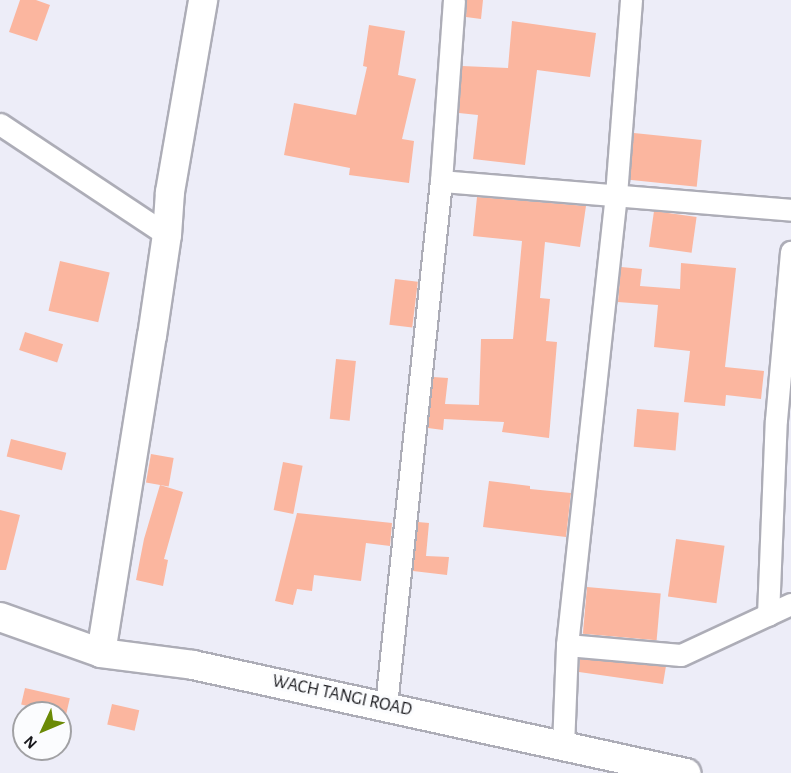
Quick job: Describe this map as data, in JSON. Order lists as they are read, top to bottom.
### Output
{
  "streets": {
    "main road": ["WACH TANGI ROAD"]
  },
  "north": "bottom left"
}
